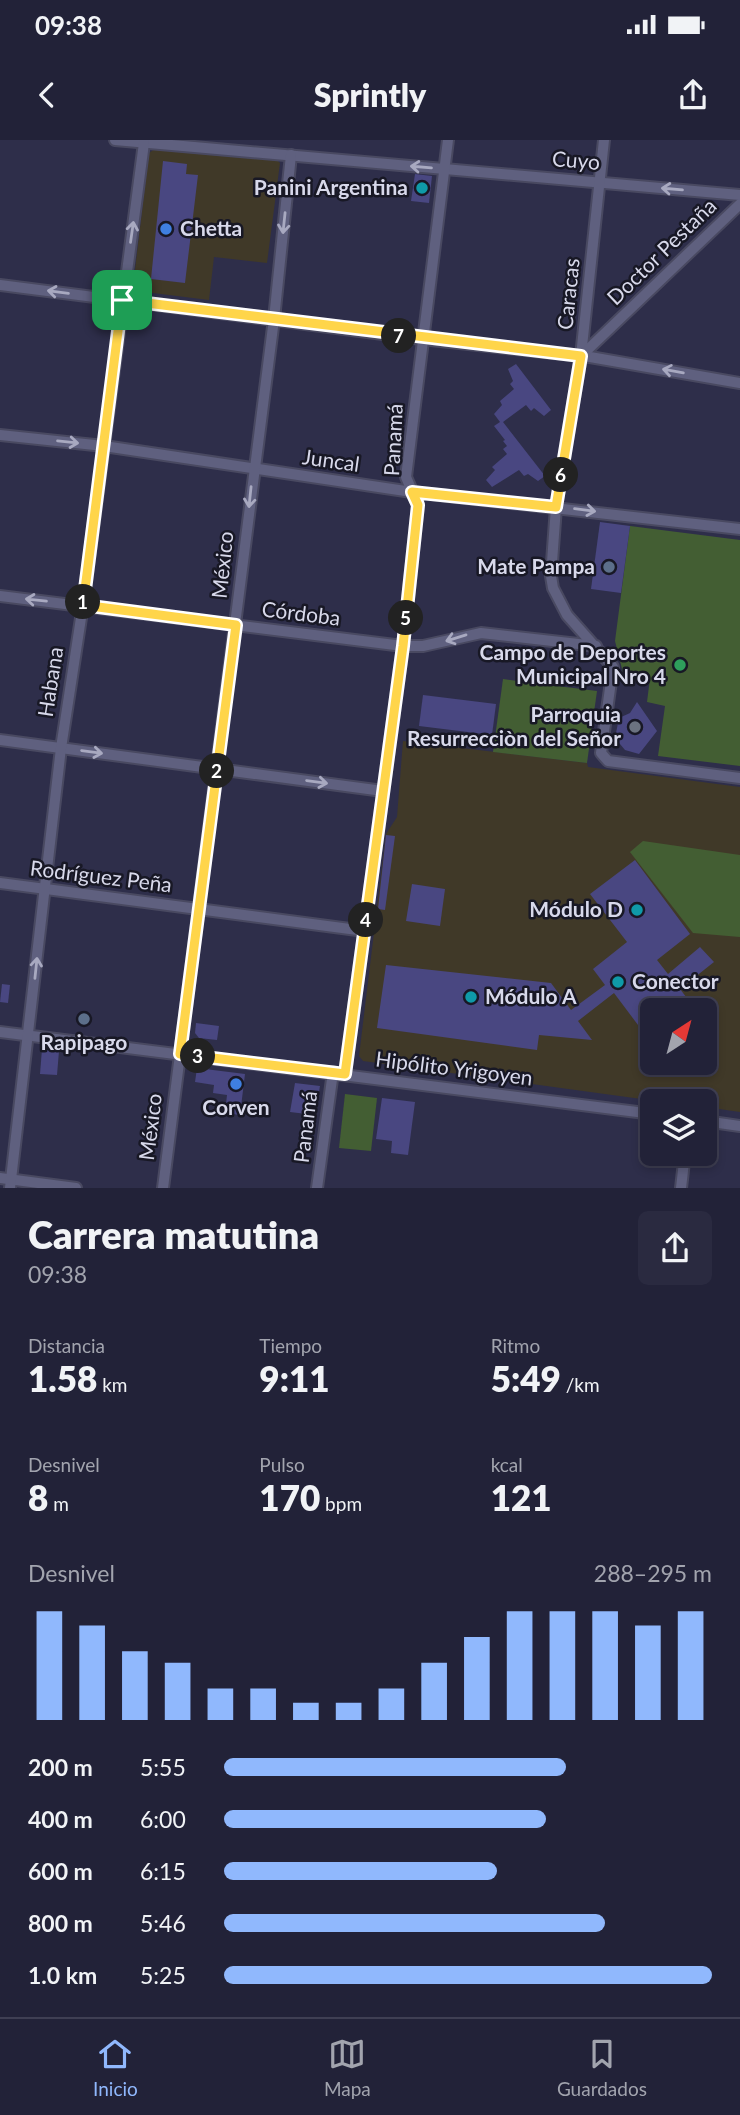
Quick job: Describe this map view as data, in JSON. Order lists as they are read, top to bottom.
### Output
{
  "streets": {
    "street": [
      "Cuyo",
      "Doctor Pestaña",
      "Caracas",
      "Panamá",
      "Juncal",
      "México",
      "Córdoba",
      "Habana",
      "Rodríguez Peña",
      "Hipólito Yrigoyen"
    ]
  },
  "crossings": [
    ["Cuyo", "Caracas"],
    ["Cuyo", "Panamá"],
    ["Cuyo", "México"],
    ["Cuyo", "Habana"],
    ["Doctor Pestaña", "Caracas"],
    ["Caracas", "Juncal"],
    ["Caracas", "Córdoba"],
    ["Panamá", "Juncal"],
    ["Panamá", "Córdoba"],
    ["Panamá", "Rodríguez Peña"],
    ["Panamá", "Hipólito Yrigoyen"],
    ["Juncal", "México"],
    ["Juncal", "Habana"],
    ["México", "Córdoba"],
    ["México", "Rodríguez Peña"],
    ["México", "Hipólito Yrigoyen"],
    ["Córdoba", "Habana"],
    ["Habana", "Rodríguez Peña"],
    ["Habana", "Hipólito Yrigoyen"]
  ],
  "one_way": ["Cuyo", "Juncal", "Córdoba"],
  "places": [
    "Panini Argentina",
    "Chetta",
    "Mate Pampa",
    "Campo de Deportes Municipal Nro 4",
    "Parroquia Resurrecciòn del Señor",
    "Módulo D",
    "Conector",
    "Módulo A",
    "Rapipago",
    "Corven"
  ],
  "north": "top right",
  "page": {
    "status": "09:38",
    "header": "Sprintly",
    "pins": [
      "7",
      "6",
      "1",
      "5",
      "2",
      "4",
      "3"
    ],
    "heading": ["Carrera matutina", "09:38"],
    "stats": [
      ["Distancia", "1.58 km"],
      ["Tiempo", "9:11"],
      ["Ritmo", "5:49 /km"],
      ["Desnivel", "8 m"],
      ["Pulso", "170 bpm"],
      ["kcal", "121"]
    ],
    "chart": ["Desnivel", "288–295 m"],
    "list": [
      {
        "name": "200 m",
        "note": "5:55"
      },
      {
        "name": "400 m",
        "note": "6:00"
      },
      {
        "name": "600 m",
        "note": "6:15"
      },
      {
        "name": "800 m",
        "note": "5:46"
      },
      {
        "name": "1.0 km",
        "note": "5:25"
      }
    ],
    "tabs": ["Inicio", "Mapa", "Guardados"]
  }
}
